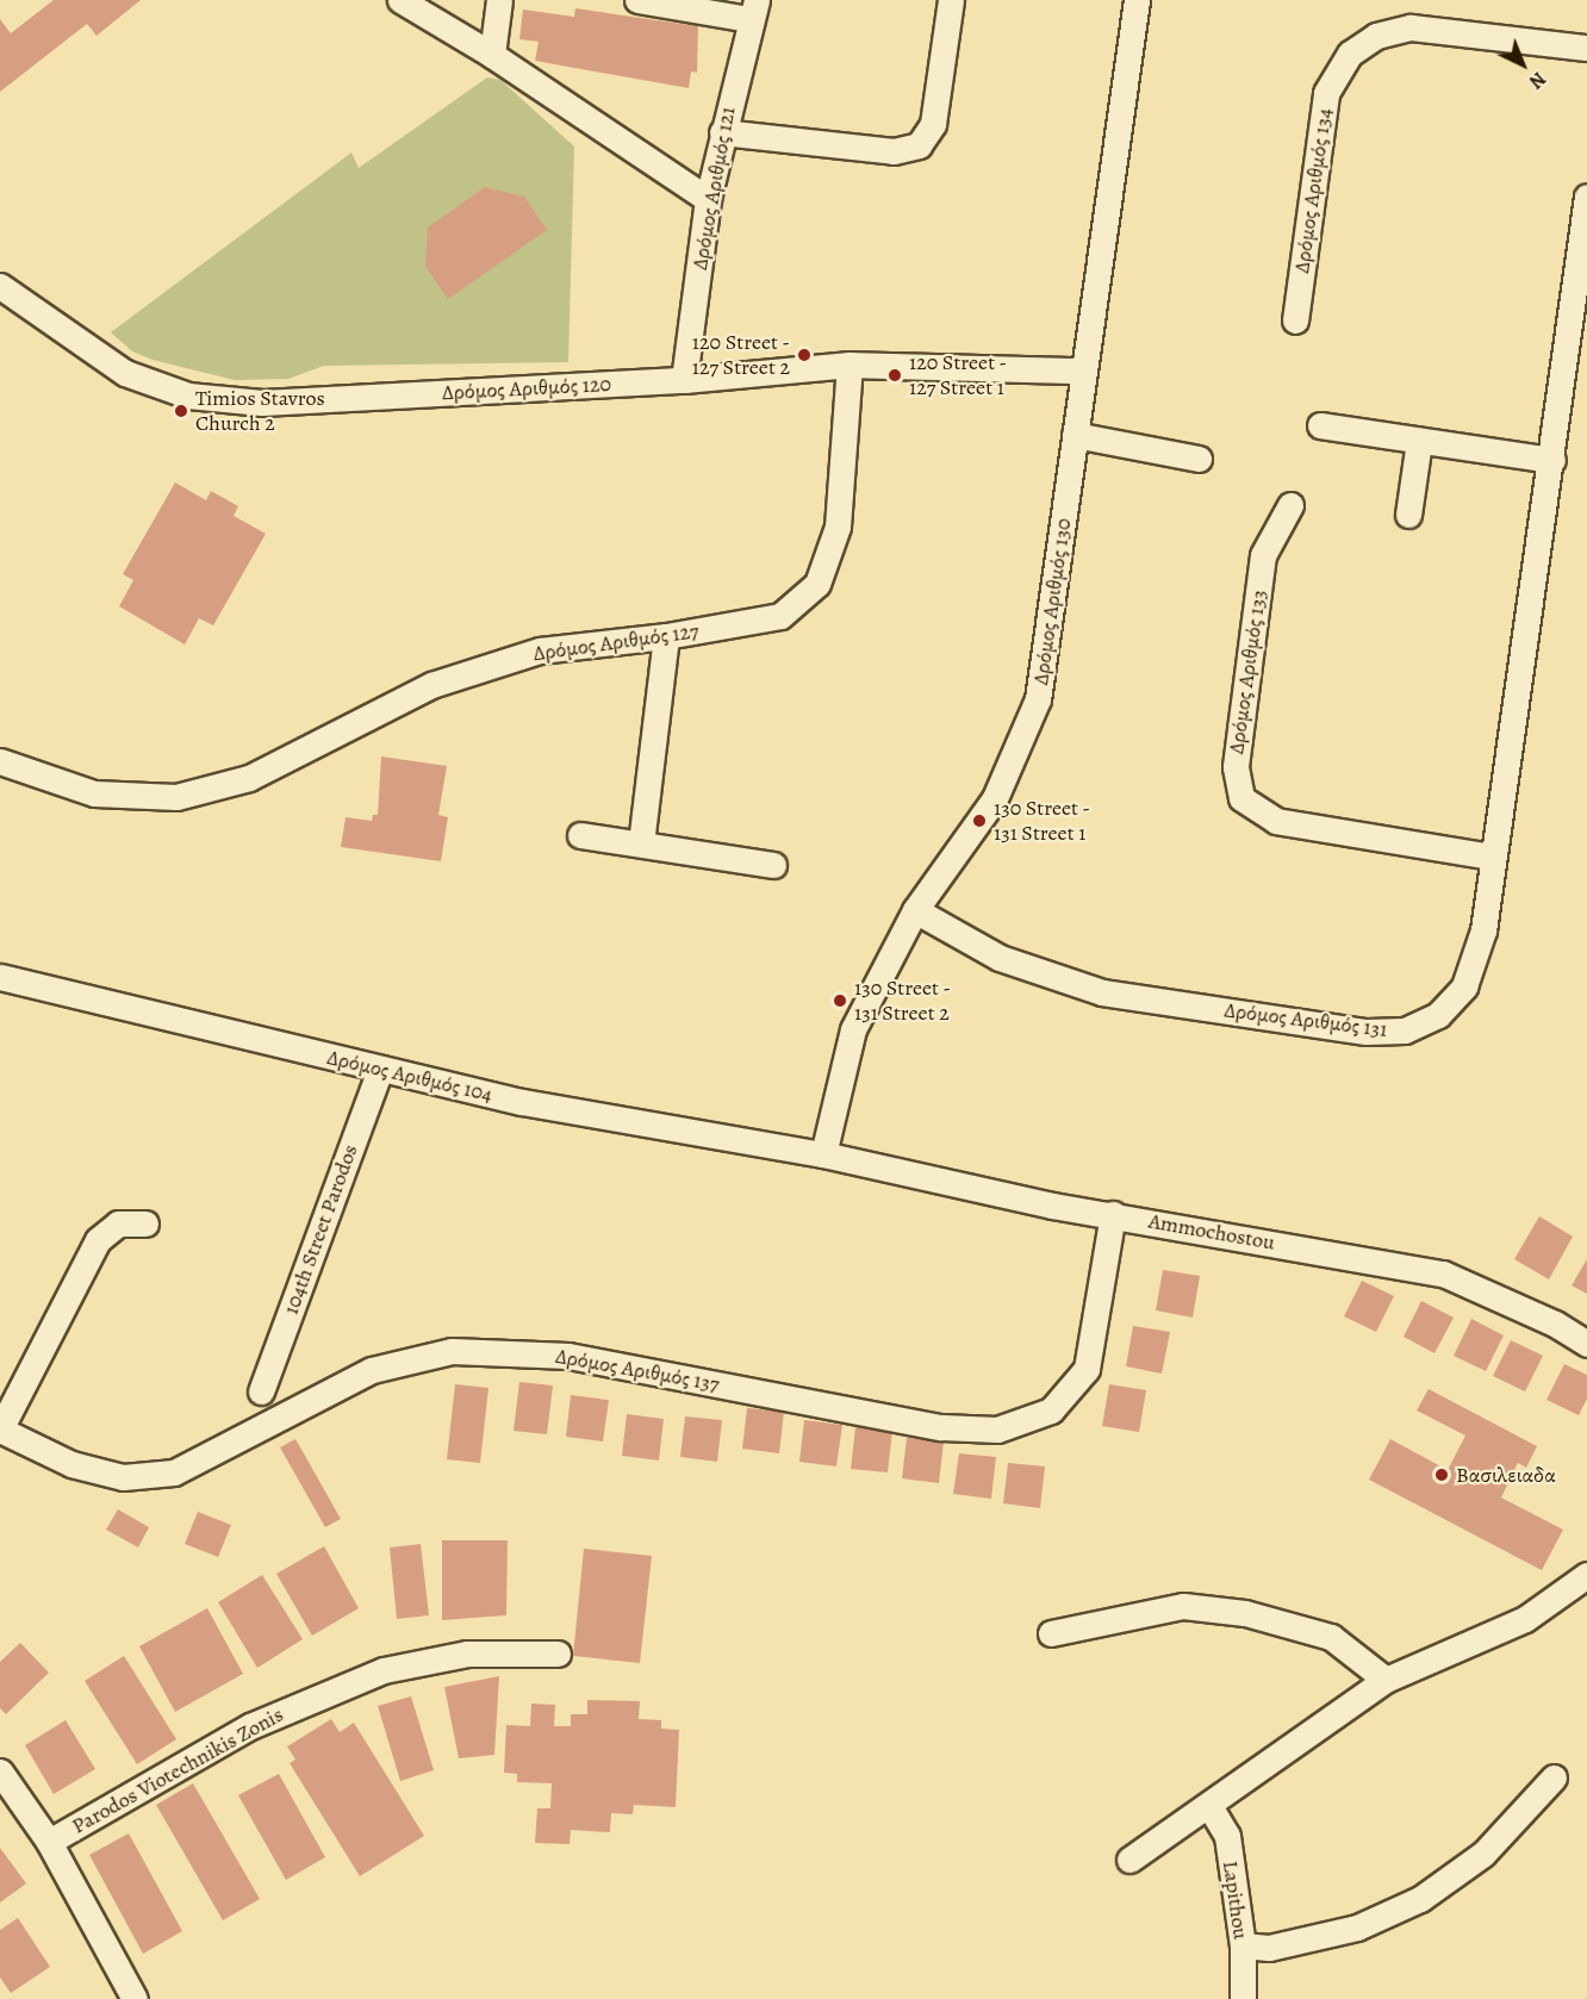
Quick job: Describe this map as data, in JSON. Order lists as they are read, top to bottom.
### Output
{
  "streets": {
    "street": [
      "Δρόμος Αριθμός 121",
      "Δρόμος Αριθμός 134",
      "Δρόμος Αριθμός 120",
      "Δρόμος Αριθμός 130",
      "Δρόμος Αριθμός 127",
      "Δρόμος Αριθμός 133",
      "Δρόμος Αριθμός 131",
      "Δρόμος Αριθμός 104",
      "104th Street Parodos",
      "Ammochostou",
      "Δρόμος Αριθμός 137",
      "Parodos Viotechnikis Zonis",
      "Lapithou"
    ]
  },
  "crossings": [
    ["Δρόμος Αριθμός 121", "Δρόμος Αριθμός 120"],
    ["Δρόμος Αριθμός 120", "Δρόμος Αριθμός 130"],
    ["Δρόμος Αριθμός 120", "Δρόμος Αριθμός 127"],
    ["Δρόμος Αριθμός 130", "Δρόμος Αριθμός 131"],
    ["Δρόμος Αριθμός 130", "Δρόμος Αριθμός 104"],
    ["Δρόμος Αριθμός 130", "Ammochostou"],
    ["Δρόμος Αριθμός 133", "Δρόμος Αριθμός 131"],
    ["Δρόμος Αριθμός 104", "104th Street Parodos"],
    ["Δρόμος Αριθμός 104", "Ammochostou"],
    ["Ammochostou", "Δρόμος Αριθμός 137"]
  ],
  "places": [
    "120 Street - 127 Street 2",
    "120 Street - 127 Street 1",
    "Timios Stavros Church 2",
    "130 Street - 131 Street 1",
    "130 Street - 131 Street 2",
    "Βασιλειαδα"
  ],
  "north": "bottom right"
}
